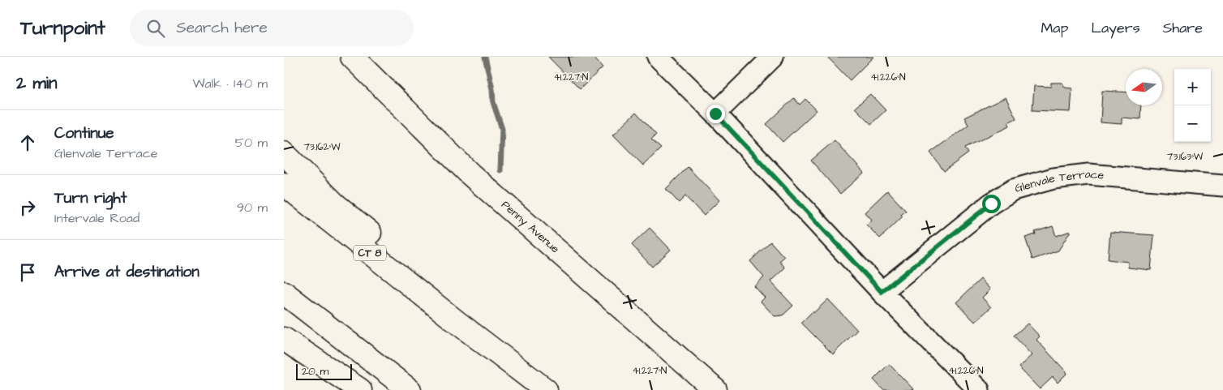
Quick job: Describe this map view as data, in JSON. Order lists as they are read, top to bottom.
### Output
{
  "streets": {
    "main road": ["Penny Avenue", "CT 8"],
    "street": ["Glenvale Terrace"]
  },
  "scale_bar": "20 m",
  "north": "left",
  "page": {
    "header": "Turnpoint",
    "search": "Search here",
    "nav": ["Map", "Layers", "Share"],
    "heading": ["2 min", "Walk · 140 m"],
    "map_buttons": ["+", "−"],
    "list": [
      ["Continue", "Glenvale Terrace", "50 m"],
      ["Turn right", "Intervale Road", "90 m"],
      "Arrive at destination"
    ],
    "scale": "20 m"
  },
  "coordinates": [
    "41.227°N",
    "41.226°N",
    "73.162°W",
    "73.163°W"
  ]
}
